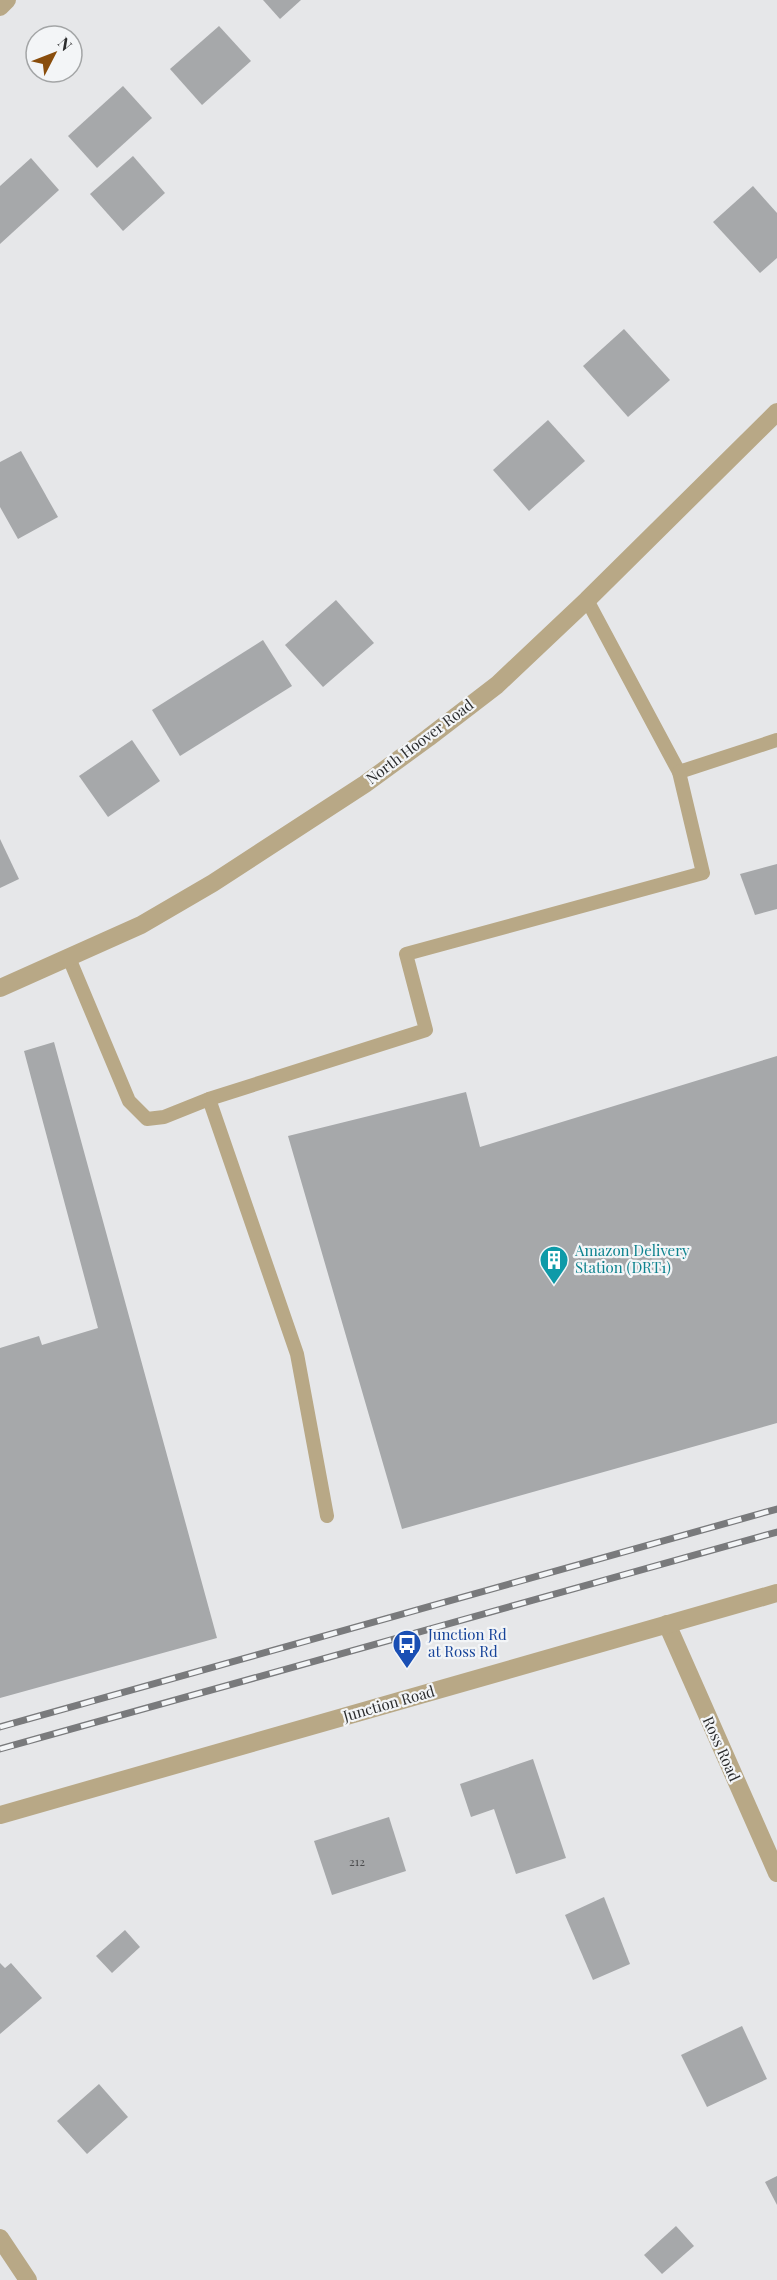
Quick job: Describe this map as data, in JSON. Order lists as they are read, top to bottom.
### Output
{
  "streets": {
    "street": ["North Hoover Road", "Junction Road", "Ross Road"]
  },
  "crossings": [
    ["Junction Road", "Ross Road"]
  ],
  "places": {
    "building": ["Amazon Delivery Station (DRT1)"],
    "bus stop": ["Junction Rd at Ross Rd"]
  },
  "house_numbers": ["212"],
  "north": "top right"
}
